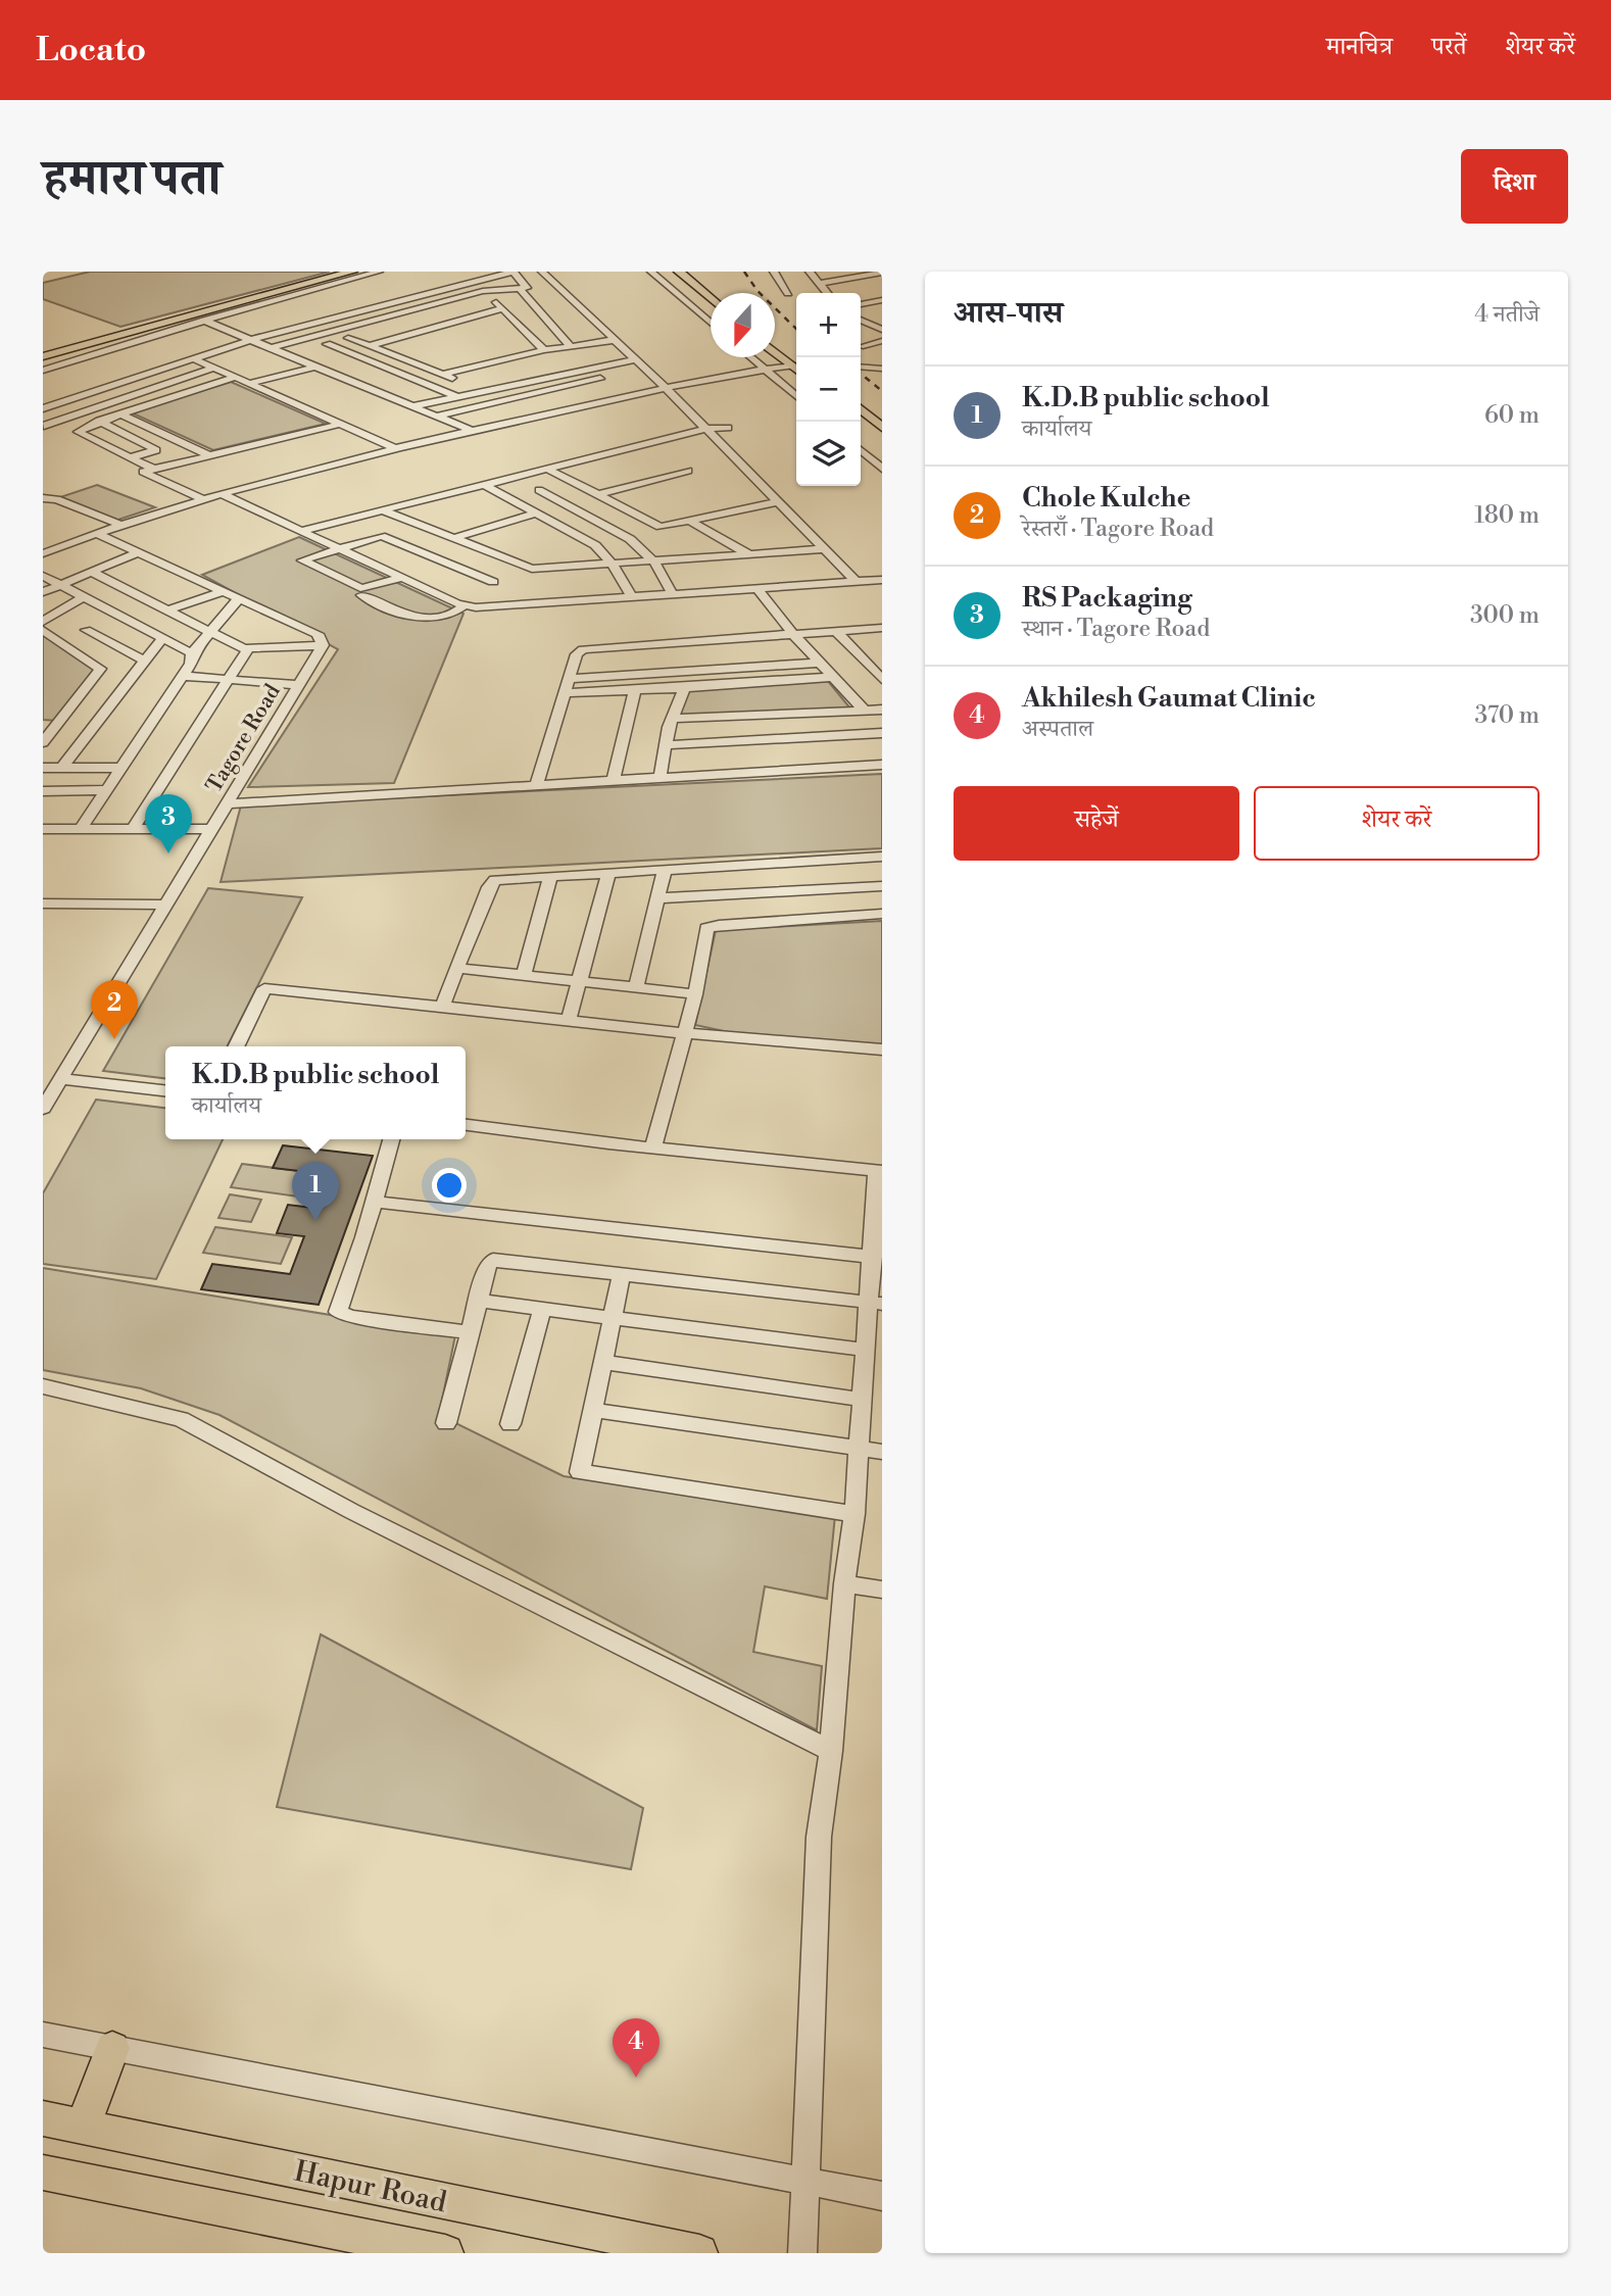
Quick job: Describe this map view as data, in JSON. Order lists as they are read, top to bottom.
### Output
{
  "streets": {
    "main road": ["Hapur Road"],
    "street": ["Tagore Road"]
  },
  "north": "bottom",
  "page": {
    "header": "Locato",
    "nav": ["मानचित्र", "परतें", "शेयर करें"],
    "title": "हमारा पता",
    "buttons": [
      "दिशा",
      ["सहेजें", "शेयर करें"]
    ],
    "heading": ["आस-पास", "4 नतीजे"],
    "map_buttons": ["+", "−"],
    "list": [
      {
        "mark": "1",
        "name": "K.D.B public school",
        "note": "कार्यालय",
        "value": "60 m"
      },
      {
        "mark": "2",
        "name": "Chole Kulche",
        "note": "रेस्तराँ · Tagore Road",
        "value": "180 m"
      },
      {
        "mark": "3",
        "name": "RS Packaging",
        "note": "स्थान · Tagore Road",
        "value": "300 m"
      },
      {
        "mark": "4",
        "name": "Akhilesh Gaumat Clinic",
        "note": "अस्पताल",
        "value": "370 m"
      }
    ],
    "pins": [
      "3",
      "2",
      "1",
      "4"
    ],
    "popup": ["K.D.B public school", "कार्यालय"]
  }
}
